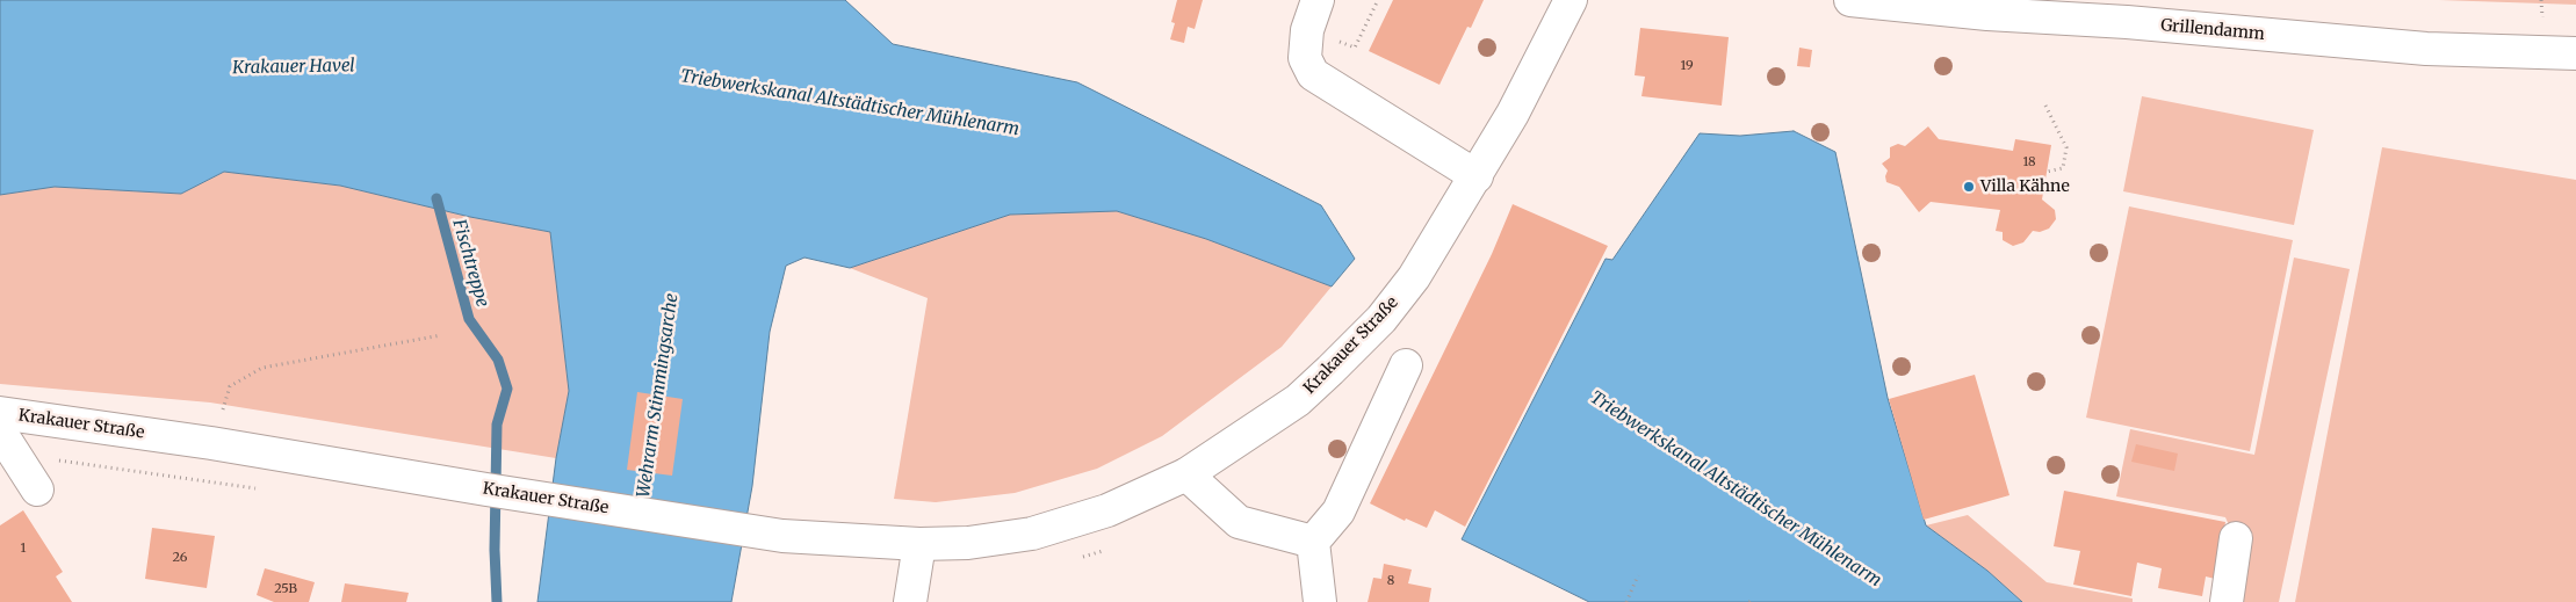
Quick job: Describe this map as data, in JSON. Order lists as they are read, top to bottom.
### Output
{
  "streets": {
    "main road": ["Grillendamm", "Krakauer Straße"]
  },
  "water": [
    "Krakauer Havel",
    "Triebwerkskanal Altstädtischer Mühlenarm",
    "Fischtreppe",
    "Wehrarm Stimmingsarche"
  ],
  "places": ["Villa Kähne"],
  "house_numbers": [
    "19",
    "18",
    "1",
    "26",
    "8",
    "25B"
  ]
}
